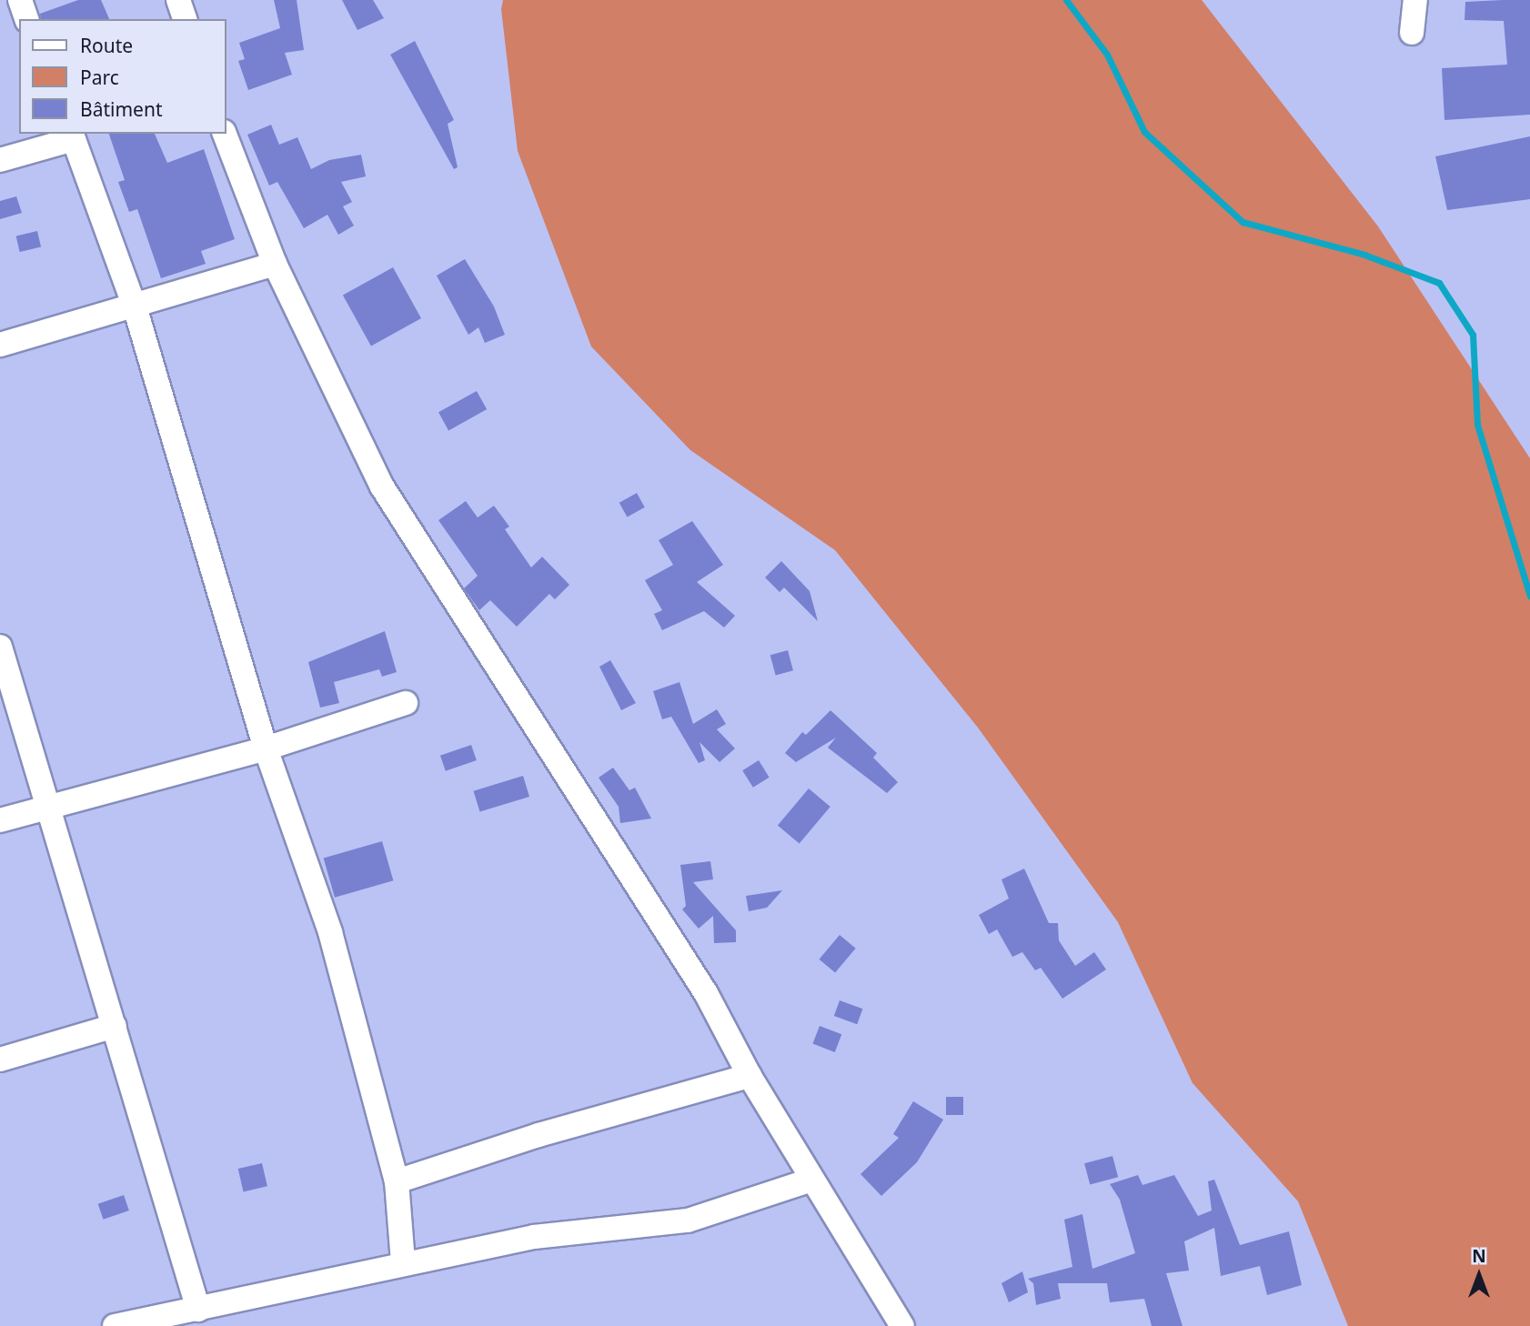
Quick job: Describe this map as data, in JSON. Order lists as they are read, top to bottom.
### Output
{
  "legend": ["Route", "Parc", "Bâtiment"],
  "north": "top"
}
